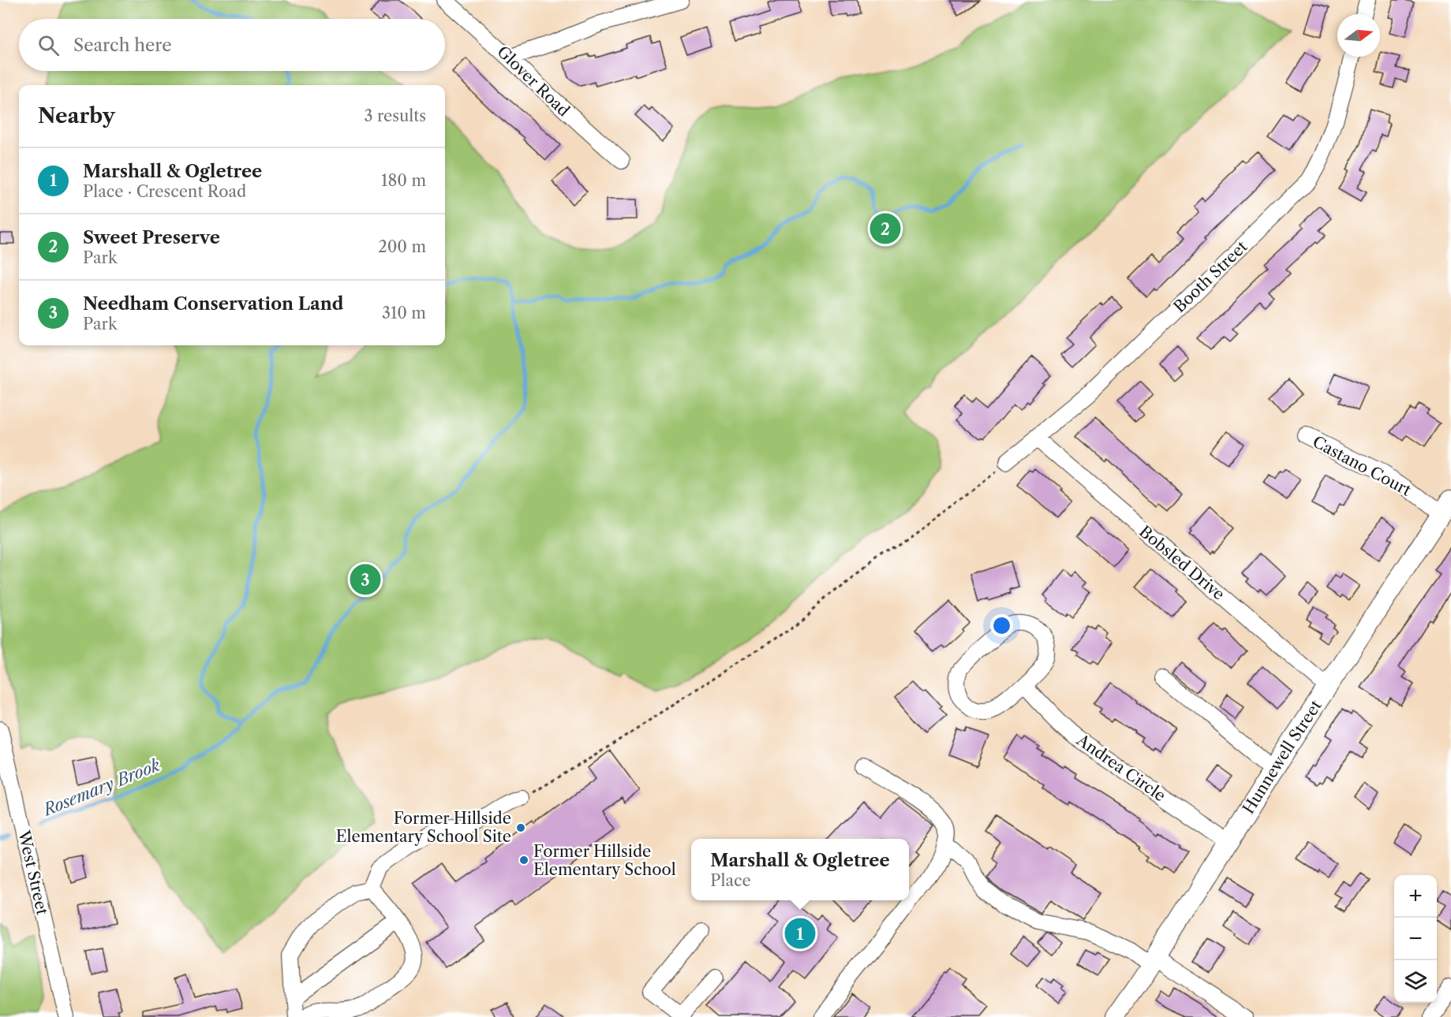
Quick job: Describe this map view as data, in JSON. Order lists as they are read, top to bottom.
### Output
{
  "streets": {
    "main road": ["Hunnewell Street"],
    "street": [
      "Glover Road",
      "Booth Street",
      "Castano Court",
      "Bobsled Drive",
      "Andrea Circle",
      "West Street"
    ]
  },
  "crossings": [
    ["Booth Street", "Bobsled Drive"],
    ["Castano Court", "Hunnewell Street"],
    ["Bobsled Drive", "Hunnewell Street"],
    ["Hunnewell Street", "Andrea Circle"]
  ],
  "water": ["Rosemary Brook"],
  "places": ["Former Hillside Elementary School Site", "Former Hillside Elementary School"],
  "north": "right",
  "page": {
    "search": "Search here",
    "heading": ["Nearby", "3 results"],
    "list": [
      {
        "mark": "1",
        "name": "Marshall & Ogletree",
        "note": "Place · Crescent Road",
        "value": "180 m"
      },
      {
        "mark": "2",
        "name": "Sweet Preserve",
        "note": "Park",
        "value": "200 m"
      },
      {
        "mark": "3",
        "name": "Needham Conservation Land",
        "note": "Park",
        "value": "310 m"
      }
    ],
    "pins": ["2", "3", "1"],
    "popup": ["Marshall & Ogletree", "Place"],
    "map_buttons": ["+", "−"]
  }
}
